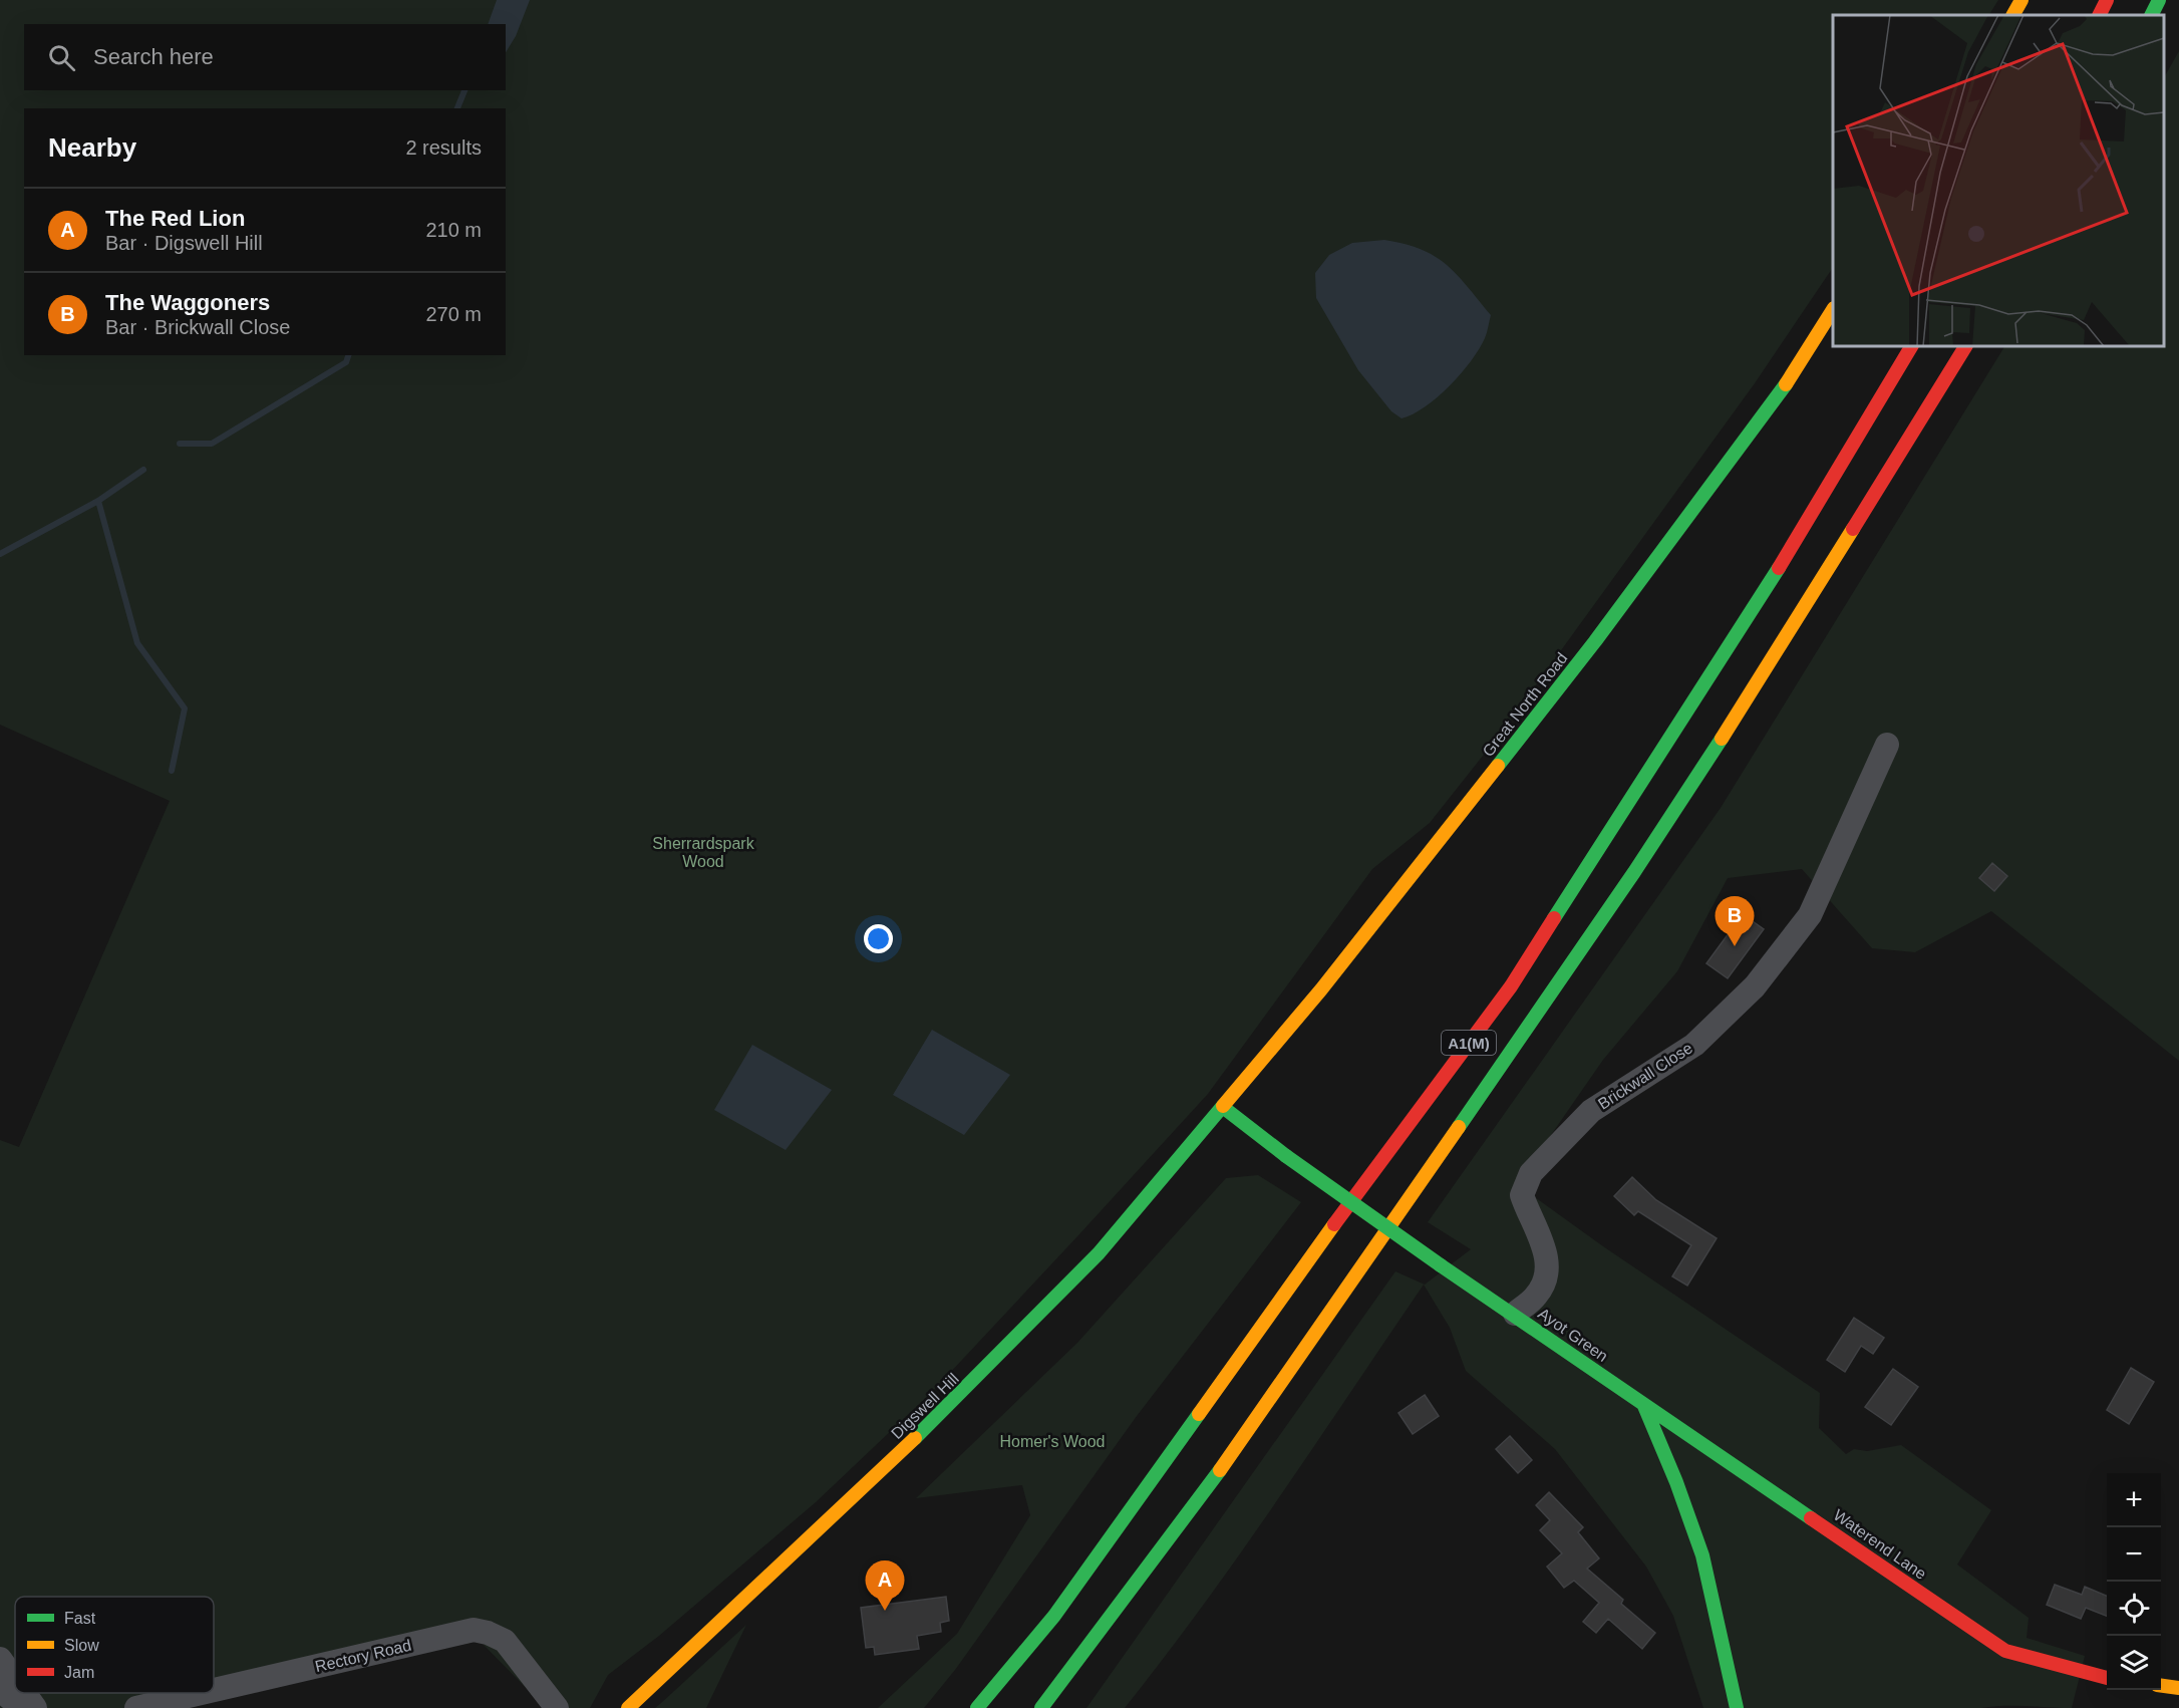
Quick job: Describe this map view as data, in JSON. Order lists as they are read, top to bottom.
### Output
{
  "streets": {
    "main road": [
      "Great North Road",
      "A1(M)",
      "Ayot Green",
      "Digswell Hill",
      "Waterend Lane"
    ],
    "street": ["Brickwall Close", "Rectory Road"]
  },
  "crossings": [
    ["Great North Road", "Ayot Green"],
    ["Great North Road", "Digswell Hill"],
    ["Brickwall Close", "Ayot Green"],
    ["Ayot Green", "Digswell Hill"],
    ["Ayot Green", "Waterend Lane"]
  ],
  "parks": ["Sherrardspark Wood", "Homer's Wood"],
  "legend": ["Fast", "Slow", "Jam"],
  "page": {
    "search": "Search here",
    "heading": ["Nearby", "2 results"],
    "list": [
      {
        "mark": "A",
        "name": "The Red Lion",
        "note": "Bar · Digswell Hill",
        "value": "210 m"
      },
      {
        "mark": "B",
        "name": "The Waggoners",
        "note": "Bar · Brickwall Close",
        "value": "270 m"
      }
    ],
    "pins": ["B", "A"],
    "map_buttons": ["+", "−"]
  }
}
